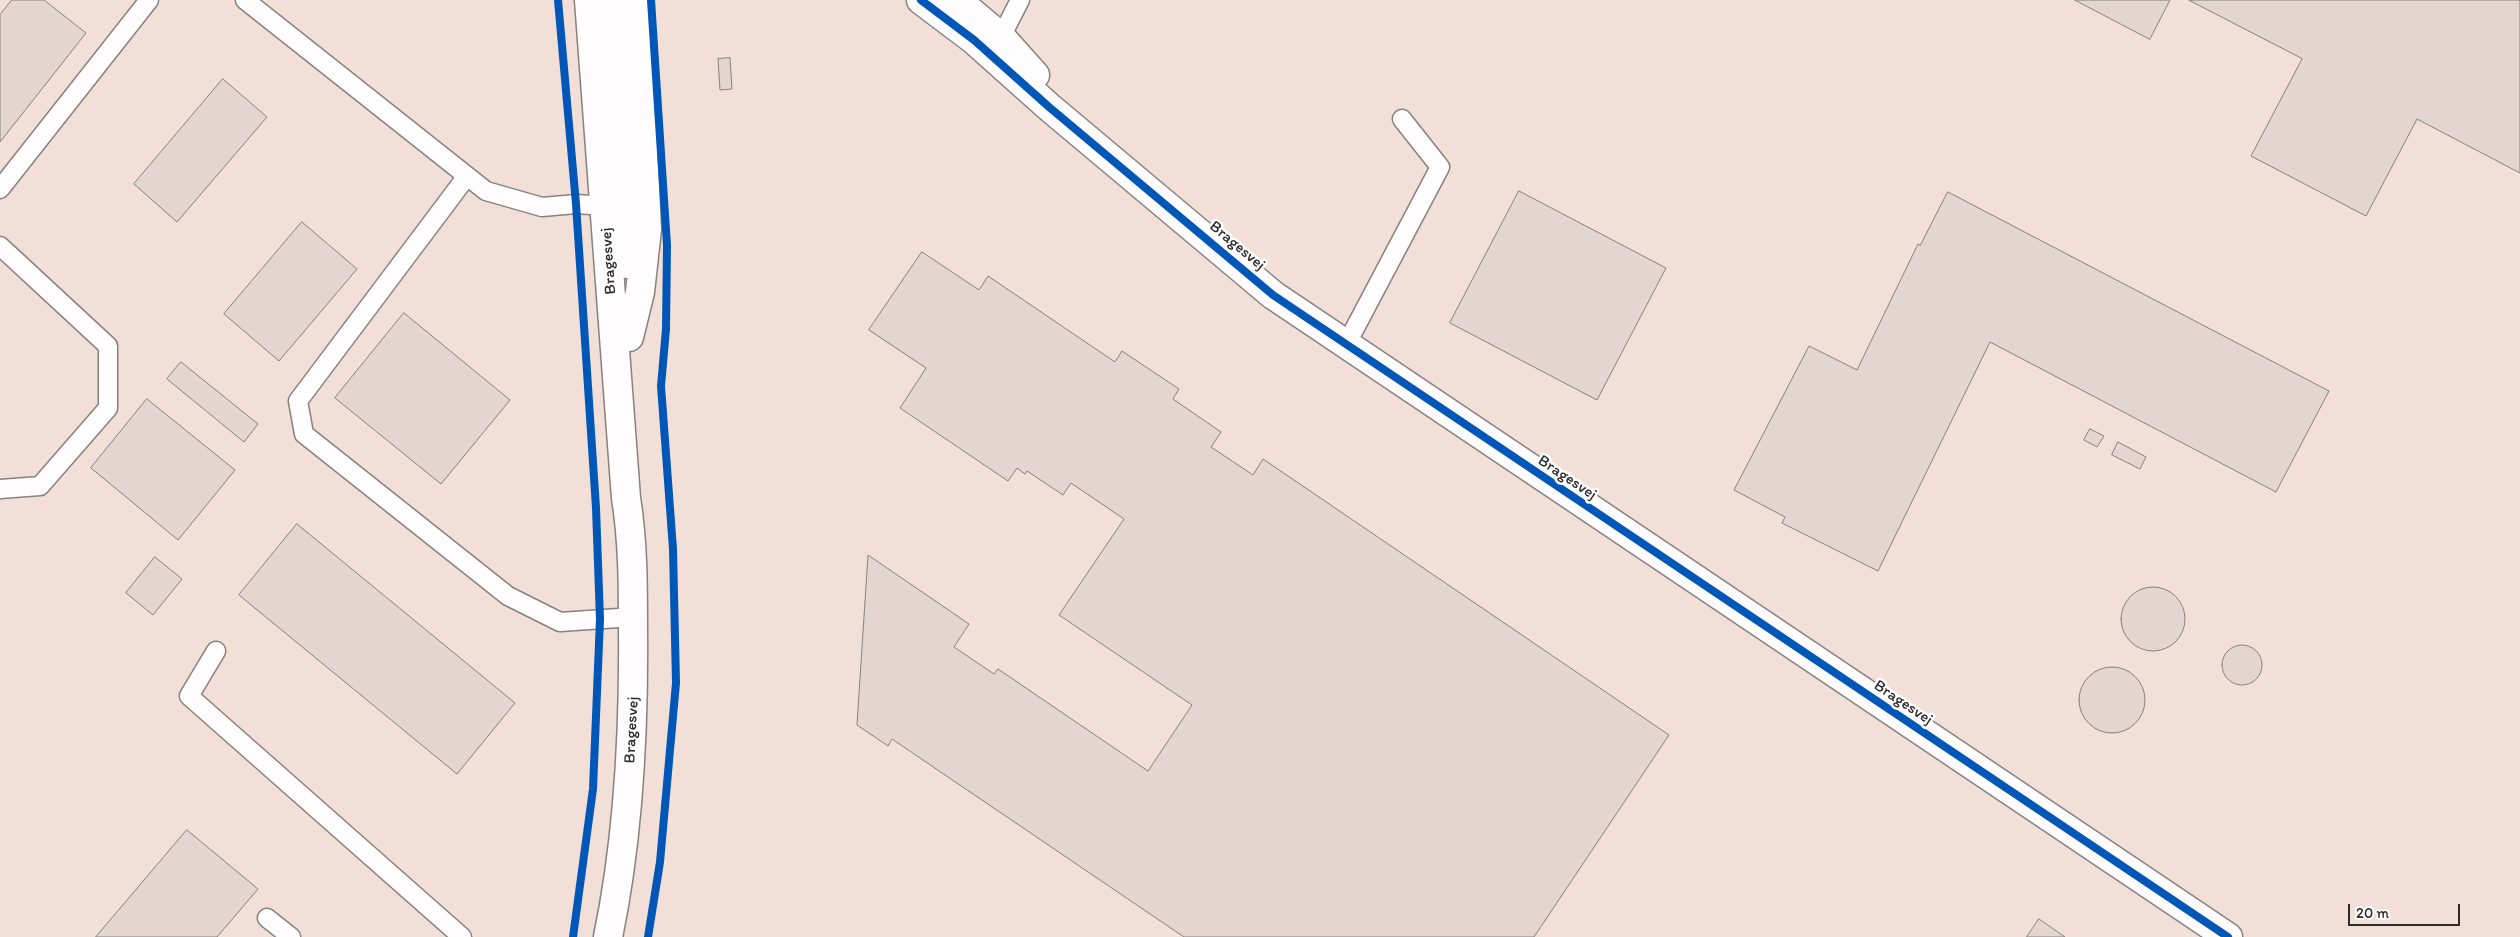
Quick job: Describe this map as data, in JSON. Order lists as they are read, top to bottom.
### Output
{
  "streets": {
    "street": ["Bragesvej"]
  },
  "scale_bar": "20 m"
}
